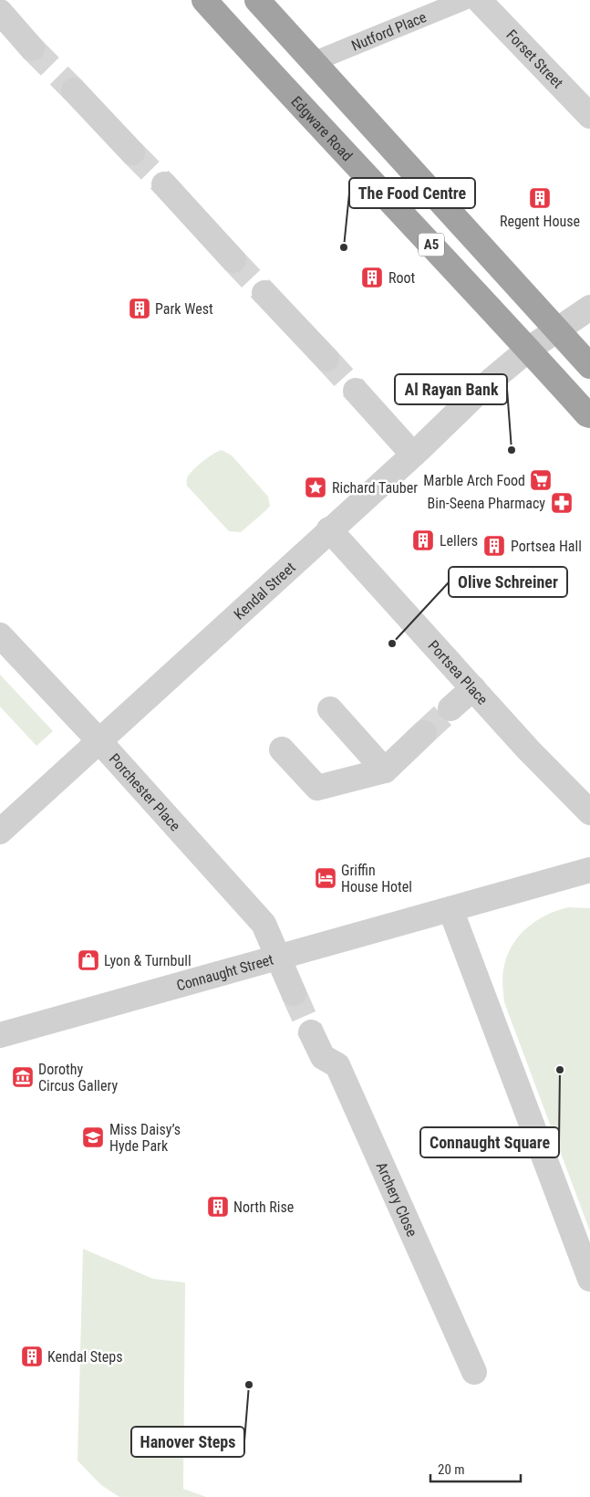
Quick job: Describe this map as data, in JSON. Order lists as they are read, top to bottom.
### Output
{
  "streets": {
    "highway": ["Edgware Road", "A5"],
    "street": [
      "Nutford Place",
      "Forset Street",
      "Kendal Street",
      "Portsea Place",
      "Porchester Place",
      "Connaught Street",
      "Archery Close"
    ]
  },
  "crossings": [
    ["Nutford Place", "A5"],
    ["Edgware Road", "Kendal Street"],
    ["A5", "Kendal Street"],
    ["Kendal Street", "Portsea Place"],
    ["Kendal Street", "Porchester Place"],
    ["Porchester Place", "Connaught Street"]
  ],
  "places": {
    "building": [
      "Regent House",
      "Root",
      "Park West",
      "Lellers",
      "Portsea Hall",
      "North Rise",
      "Kendal Steps"
    ],
    "other": [
      "The Food Centre",
      "Al Rayan Bank",
      "Olive Schreiner",
      "Connaught Square",
      "Hanover Steps"
    ],
    "supermarket": ["Marble Arch Food"],
    "place": ["Richard Tauber"],
    "pharmacy": ["Bin-Seena Pharmacy"],
    "hotel": ["Griffin House Hotel"],
    "shop": ["Lyon & Turnbull"],
    "museum": ["Dorothy Circus Gallery"],
    "school or university": ["Miss Daisy’s Hyde Park"]
  },
  "scale_bar": "20 m"
}
